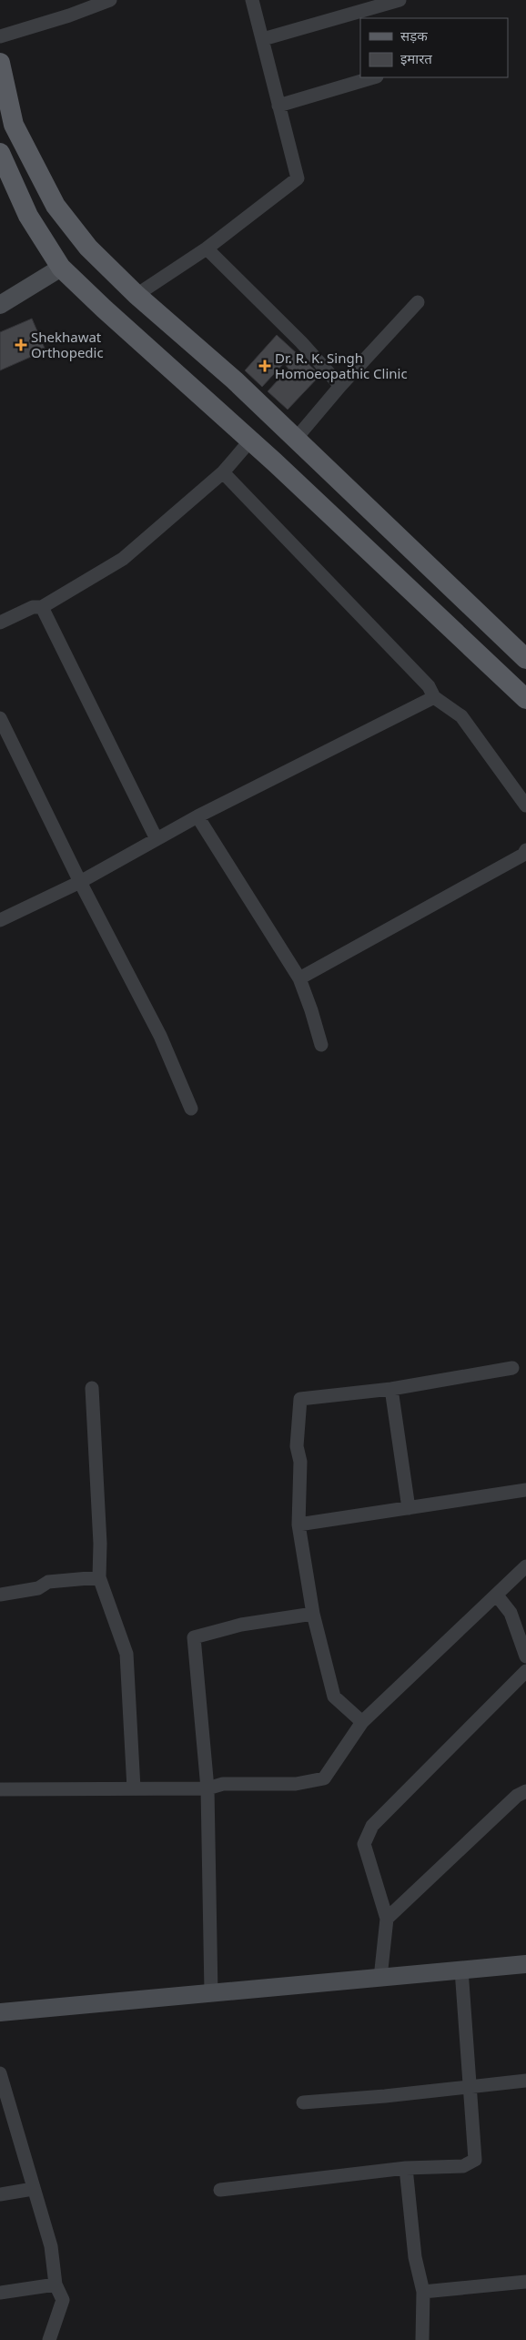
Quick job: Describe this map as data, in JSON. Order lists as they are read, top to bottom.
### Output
{
  "places": {
    "health": ["Shekhawat Orthopedic", "Dr. R. K. Singh Homoeopathic Clinic"]
  },
  "legend": ["सड़क", "इमारत"]
}
